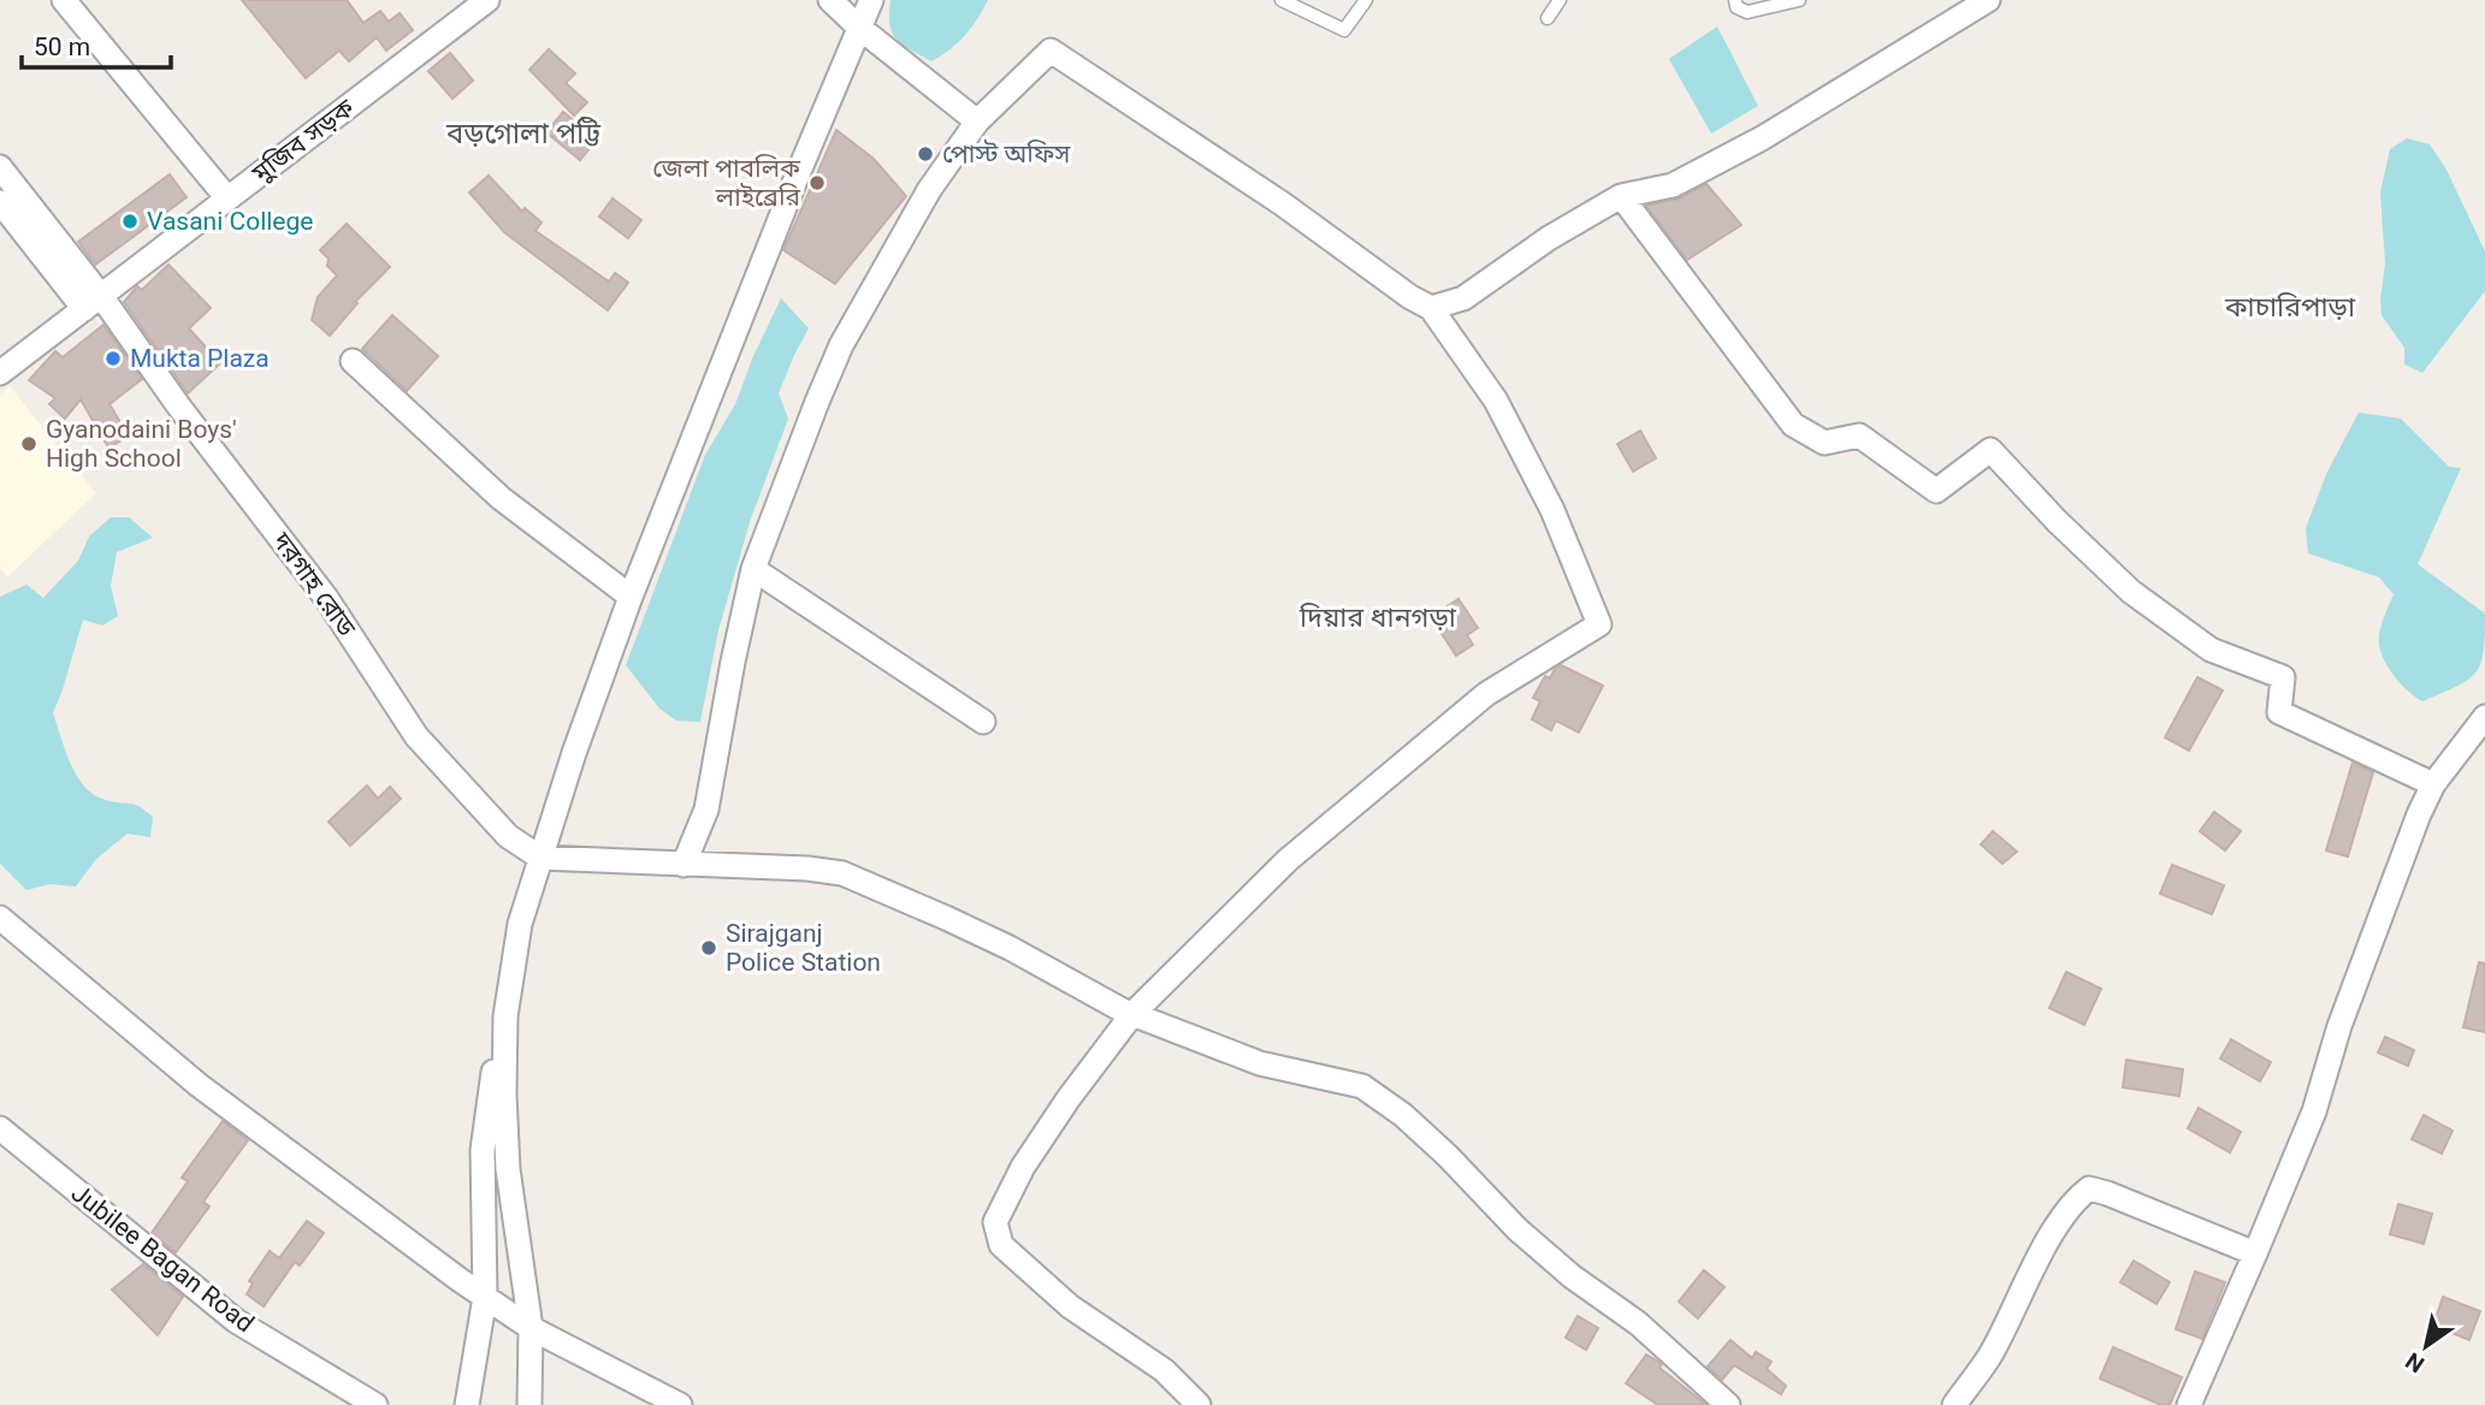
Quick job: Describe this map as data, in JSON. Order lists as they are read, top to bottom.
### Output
{
  "streets": {
    "street": ["মুজিব সড়ক", "দরগাহ রোড", "Jubilee Bagan Road"]
  },
  "crossings": [
    ["মুজিব সড়ক", "দরগাহ রোড"]
  ],
  "districts": ["বড়গোলা পট্টি", "কাচারিপাড়া", "দিয়ার ধানগড়া"],
  "places": [
    "পোস্ট অফিস",
    "জেলা পাবলিক লাইব্রেরি",
    "Vasani College",
    "Mukta Plaza",
    "Gyanodaini Boys' High School",
    "Sirajganj Police Station"
  ],
  "scale_bar": "50 m",
  "north": "bottom left"
}
